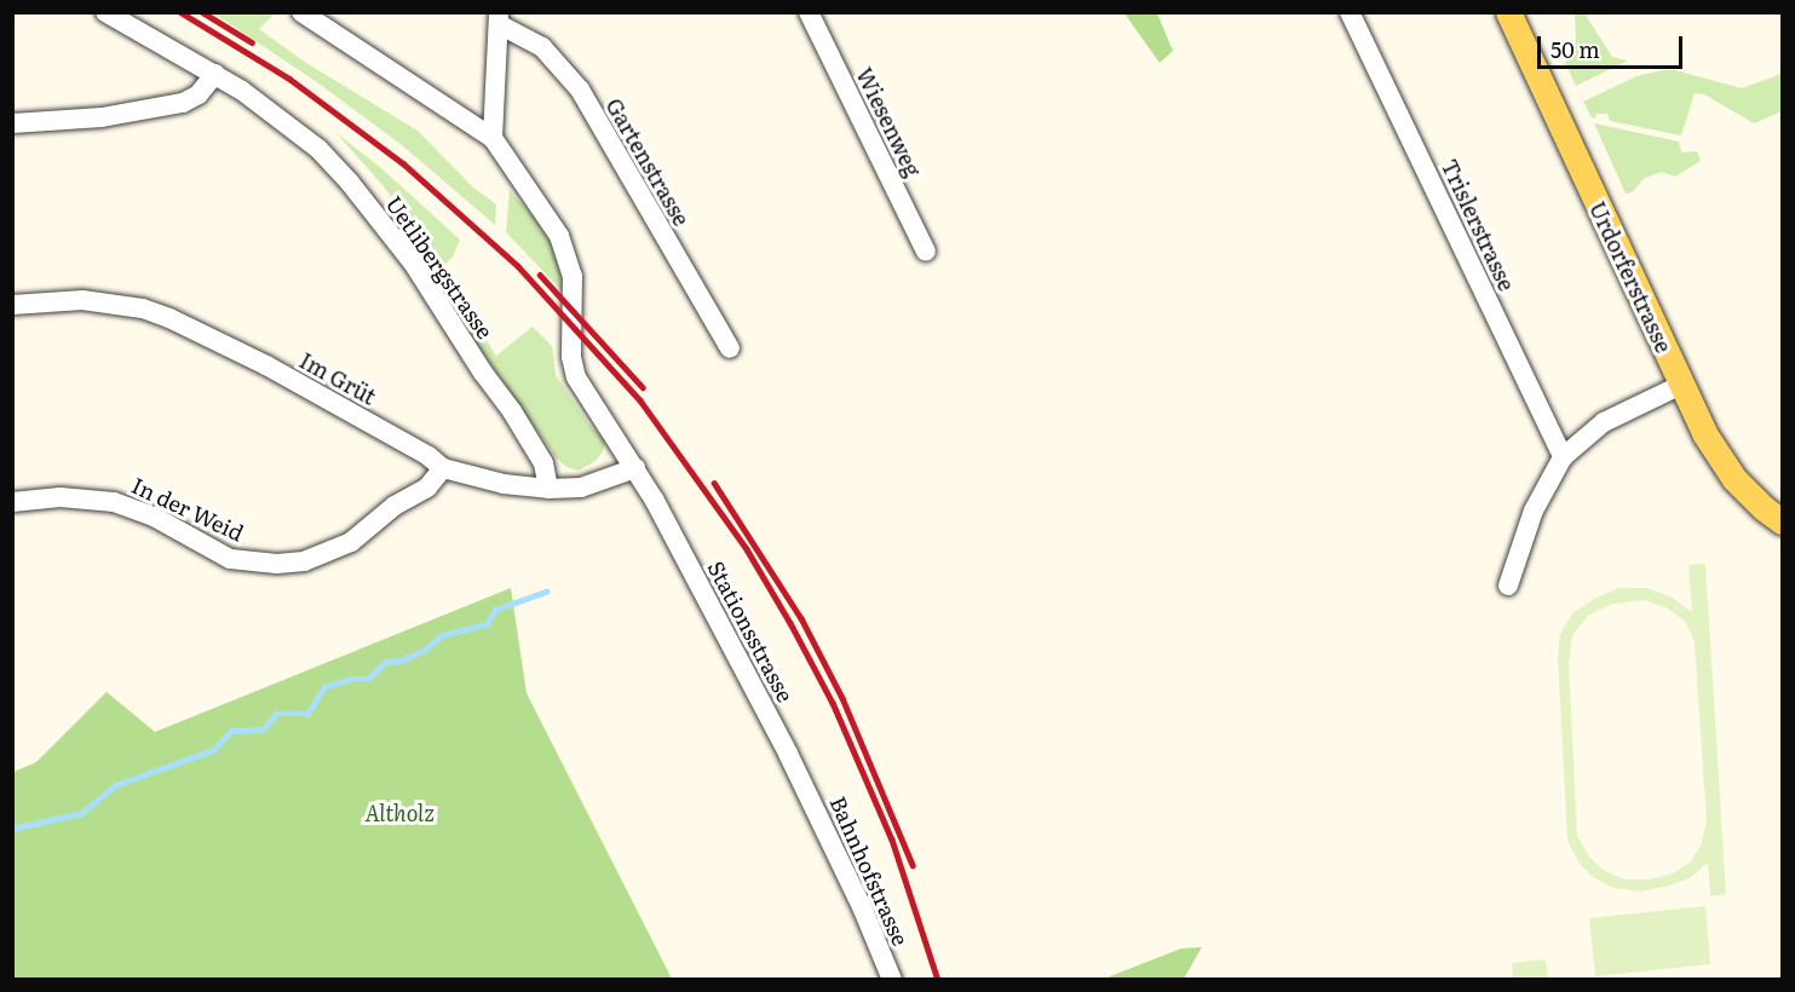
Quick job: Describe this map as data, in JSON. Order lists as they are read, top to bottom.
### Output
{
  "streets": {
    "main road": ["Urdorferstrasse"],
    "street": [
      "Wiesenweg",
      "Gartenstrasse",
      "Trislerstrasse",
      "Uetlibergstrasse",
      "Im Grüt",
      "In der Weid",
      "Stationsstrasse",
      "Bahnhofstrasse"
    ]
  },
  "crossings": [
    ["Uetlibergstrasse", "Im Grüt"],
    ["Im Grüt", "In der Weid"],
    ["Im Grüt", "Stationsstrasse"],
    ["Stationsstrasse", "Bahnhofstrasse"]
  ],
  "parks": ["Altholz"],
  "scale_bar": "50 m"
}
